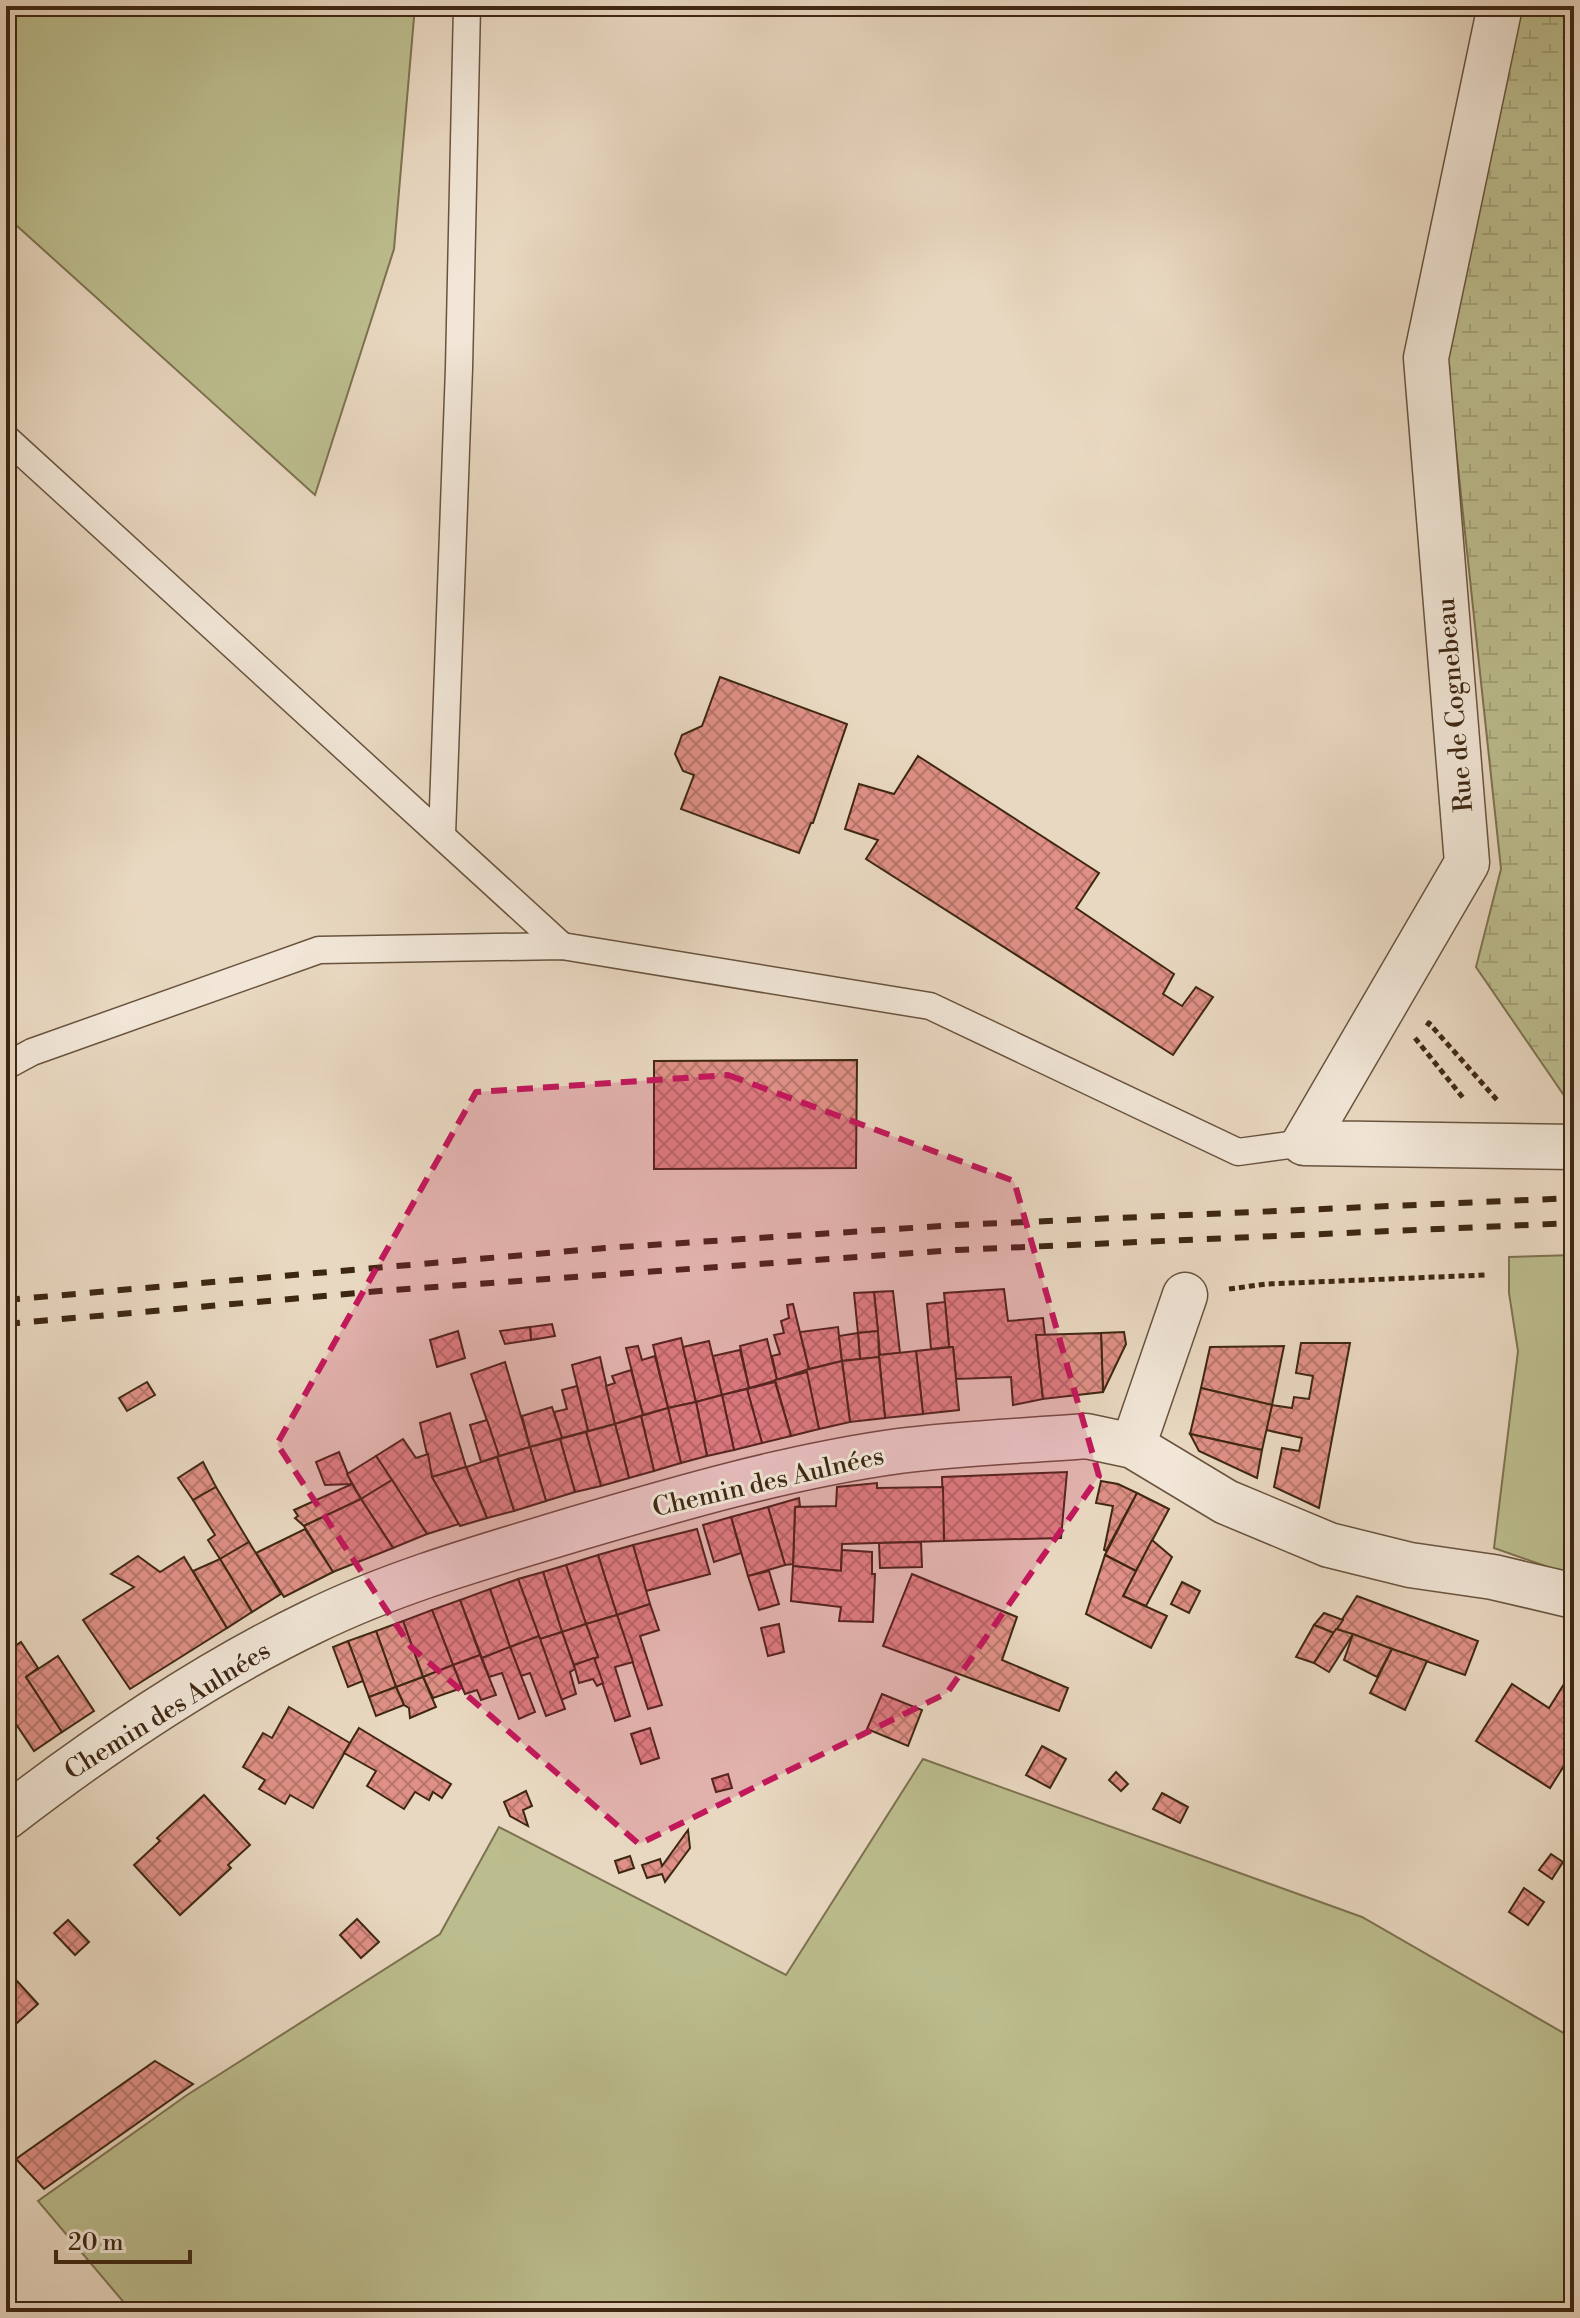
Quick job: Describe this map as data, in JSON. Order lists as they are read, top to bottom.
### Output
{
  "streets": {
    "street": ["Rue de Cognebeau", "Chemin des Aulnées"]
  },
  "scale_bar": "20 m"
}
